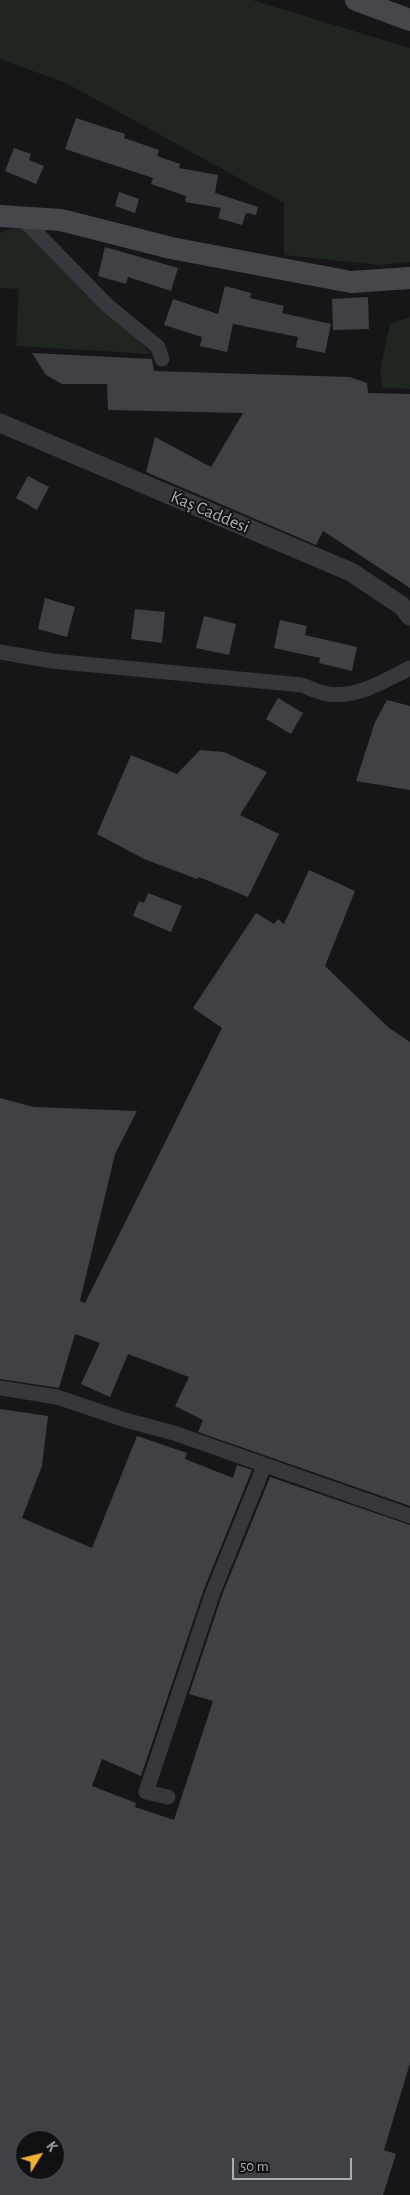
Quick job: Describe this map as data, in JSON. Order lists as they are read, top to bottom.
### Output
{
  "streets": {
    "street": ["Kaş Caddesi"]
  },
  "scale_bar": "50 m",
  "north": "top right"
}
